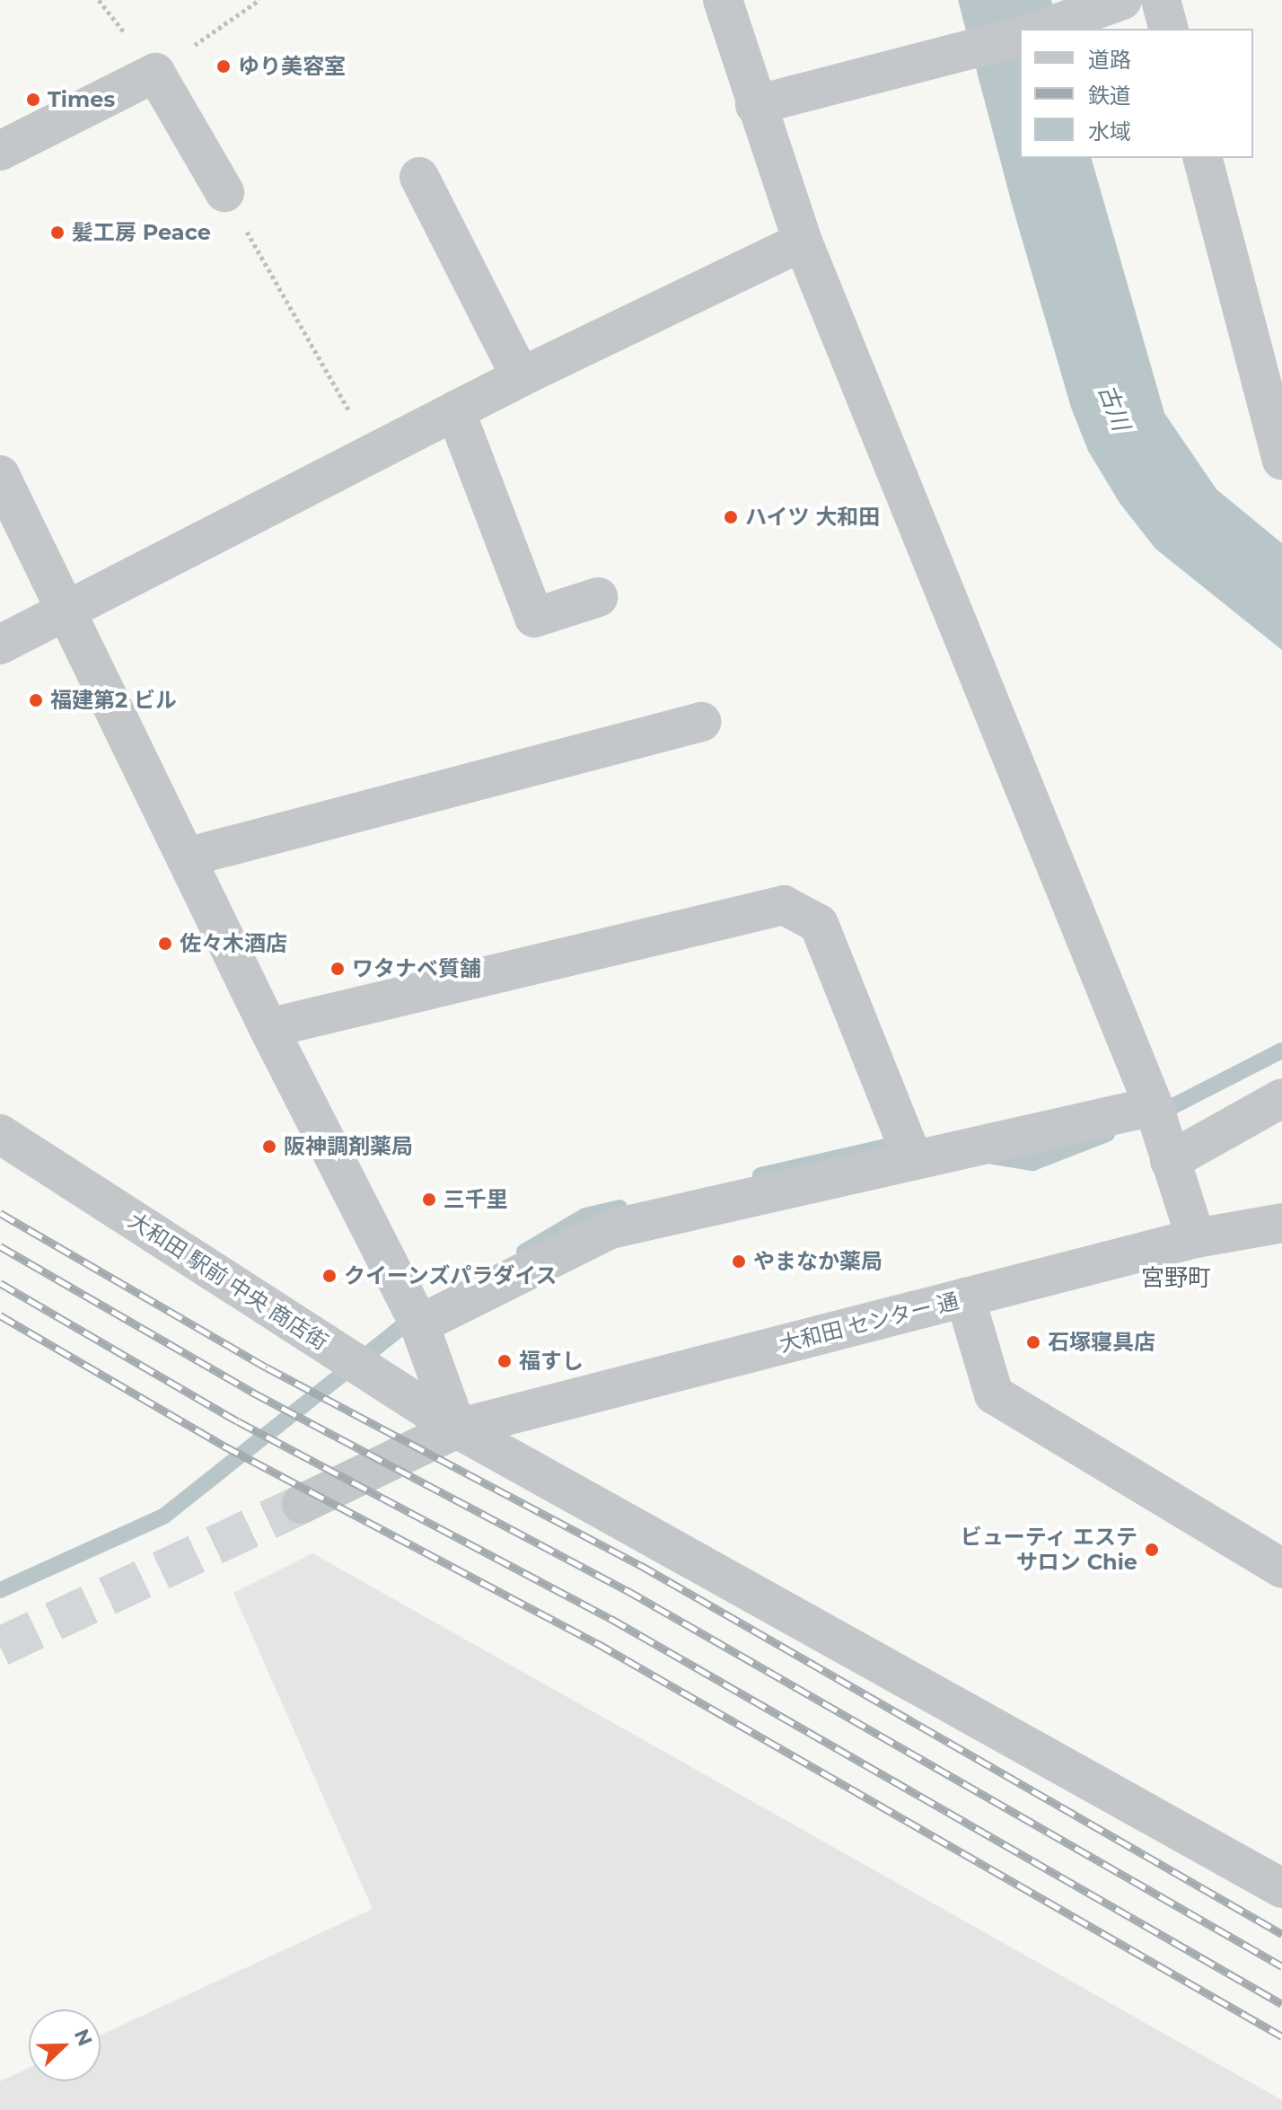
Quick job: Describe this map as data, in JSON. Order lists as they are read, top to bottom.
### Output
{
  "streets": {
    "street": ["大和田 駅前 中央 商店街", "大和田 センター 通"]
  },
  "crossings": [
    ["大和田 駅前 中央 商店街", "大和田 センター 通"]
  ],
  "districts": ["宮野町"],
  "water": ["古川"],
  "places": [
    "ゆり美容室",
    "Times",
    "髪工房 Peace",
    "ハイツ 大和田",
    "福建第2 ビル",
    "佐々木酒店",
    "ワタナベ質舗",
    "阪神調剤薬局",
    "三千里",
    "やまなか薬局",
    "クイーンズパラダイス",
    "石塚寝具店",
    "福すし",
    "ビューティ エステ サロン Chie"
  ],
  "legend": ["道路", "鉄道", "水域"],
  "north": "top right"
}
